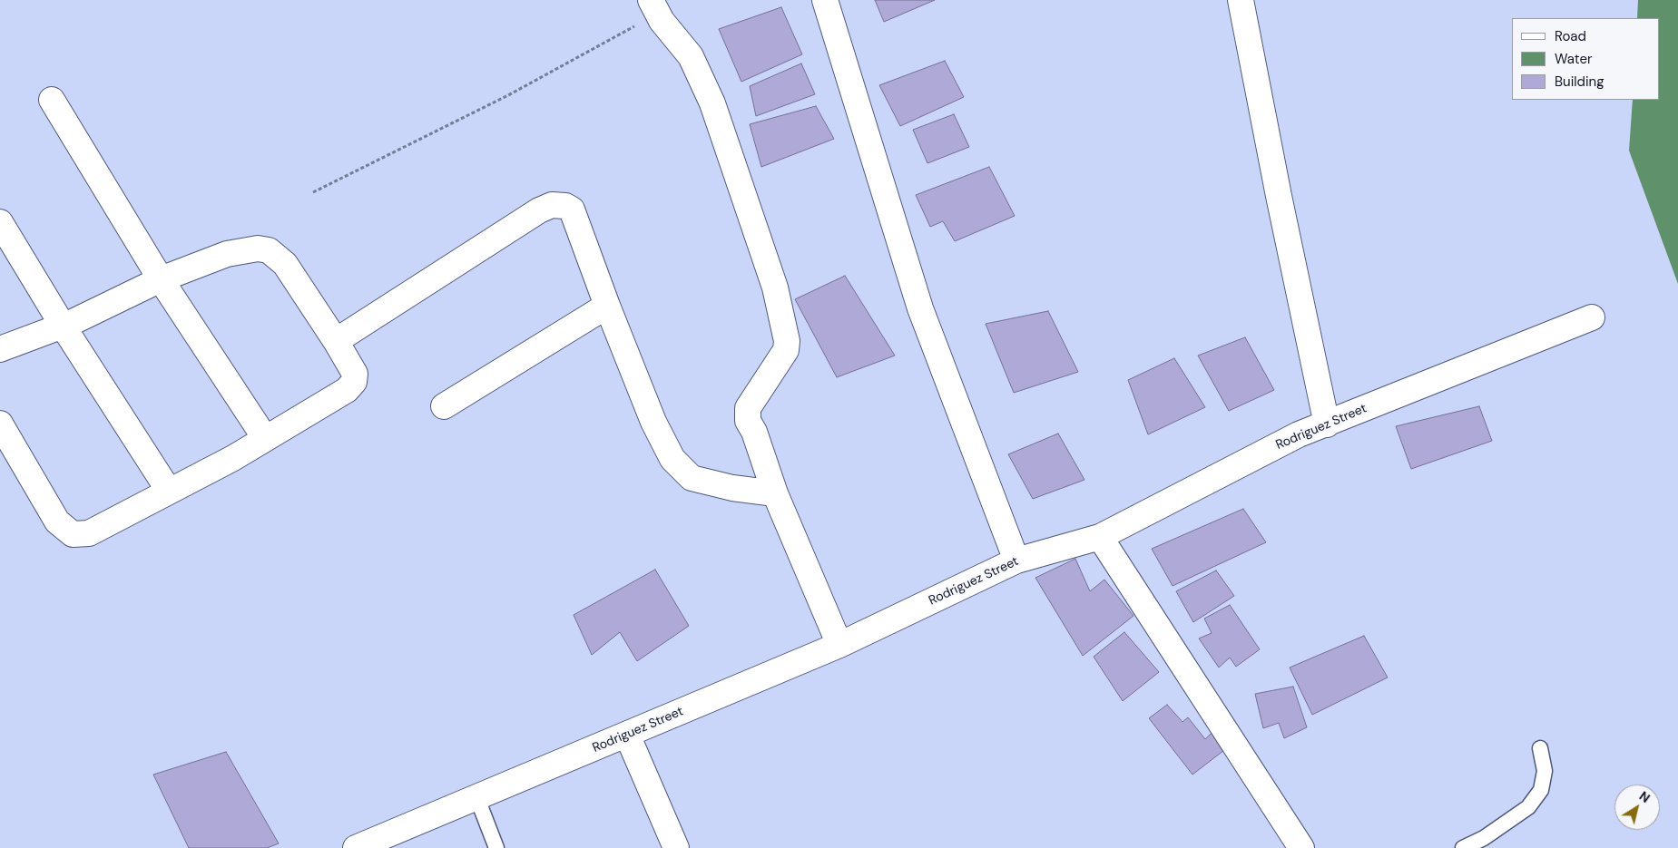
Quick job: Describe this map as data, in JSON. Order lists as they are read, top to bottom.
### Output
{
  "streets": {
    "street": ["Rodriguez Street"]
  },
  "legend": ["Road", "Water", "Building"],
  "north": "top right"
}
